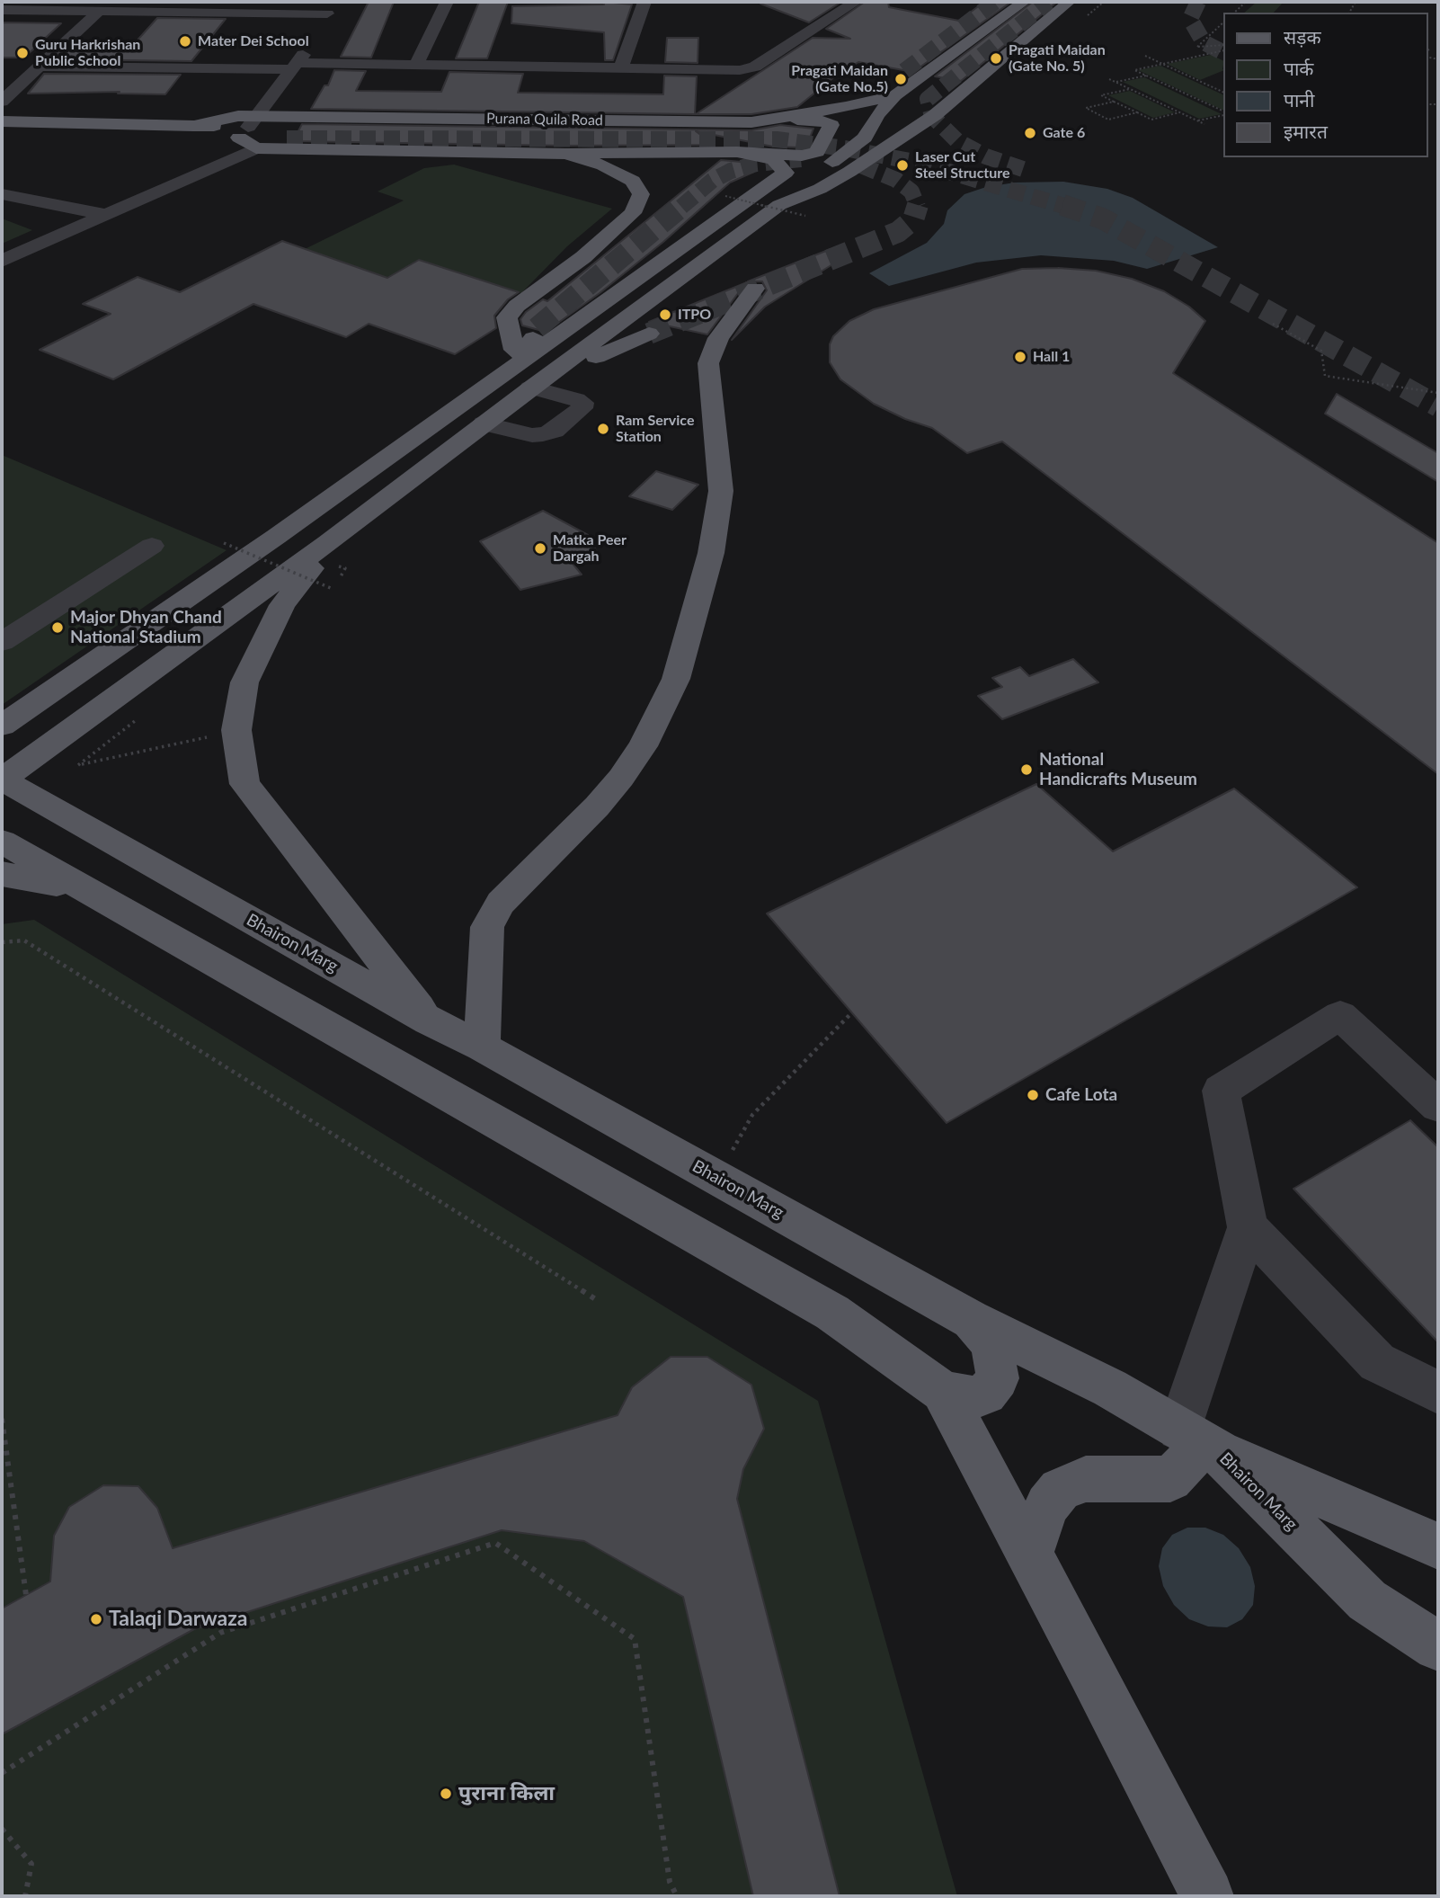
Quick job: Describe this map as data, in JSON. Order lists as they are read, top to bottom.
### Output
{
  "streets": {
    "main road": ["Purana Quila Road", "Bhairon Marg"]
  },
  "places": [
    "Mater Dei School",
    "Guru Harkrishan Public School",
    "Pragati Maidan (Gate No. 5)",
    "Pragati Maidan (Gate No.5)",
    "Gate 6",
    "Laser Cut Steel Structure",
    "ITPO",
    "Hall 1",
    "Ram Service Station",
    "Matka Peer Dargah",
    "Major Dhyan Chand National Stadium",
    "National Handicrafts Museum",
    "Cafe Lota",
    "Talaqi Darwaza",
    "पुराना किला"
  ],
  "legend": [
    "सड़क",
    "पार्क",
    "पानी",
    "इमारत"
  ]
}
